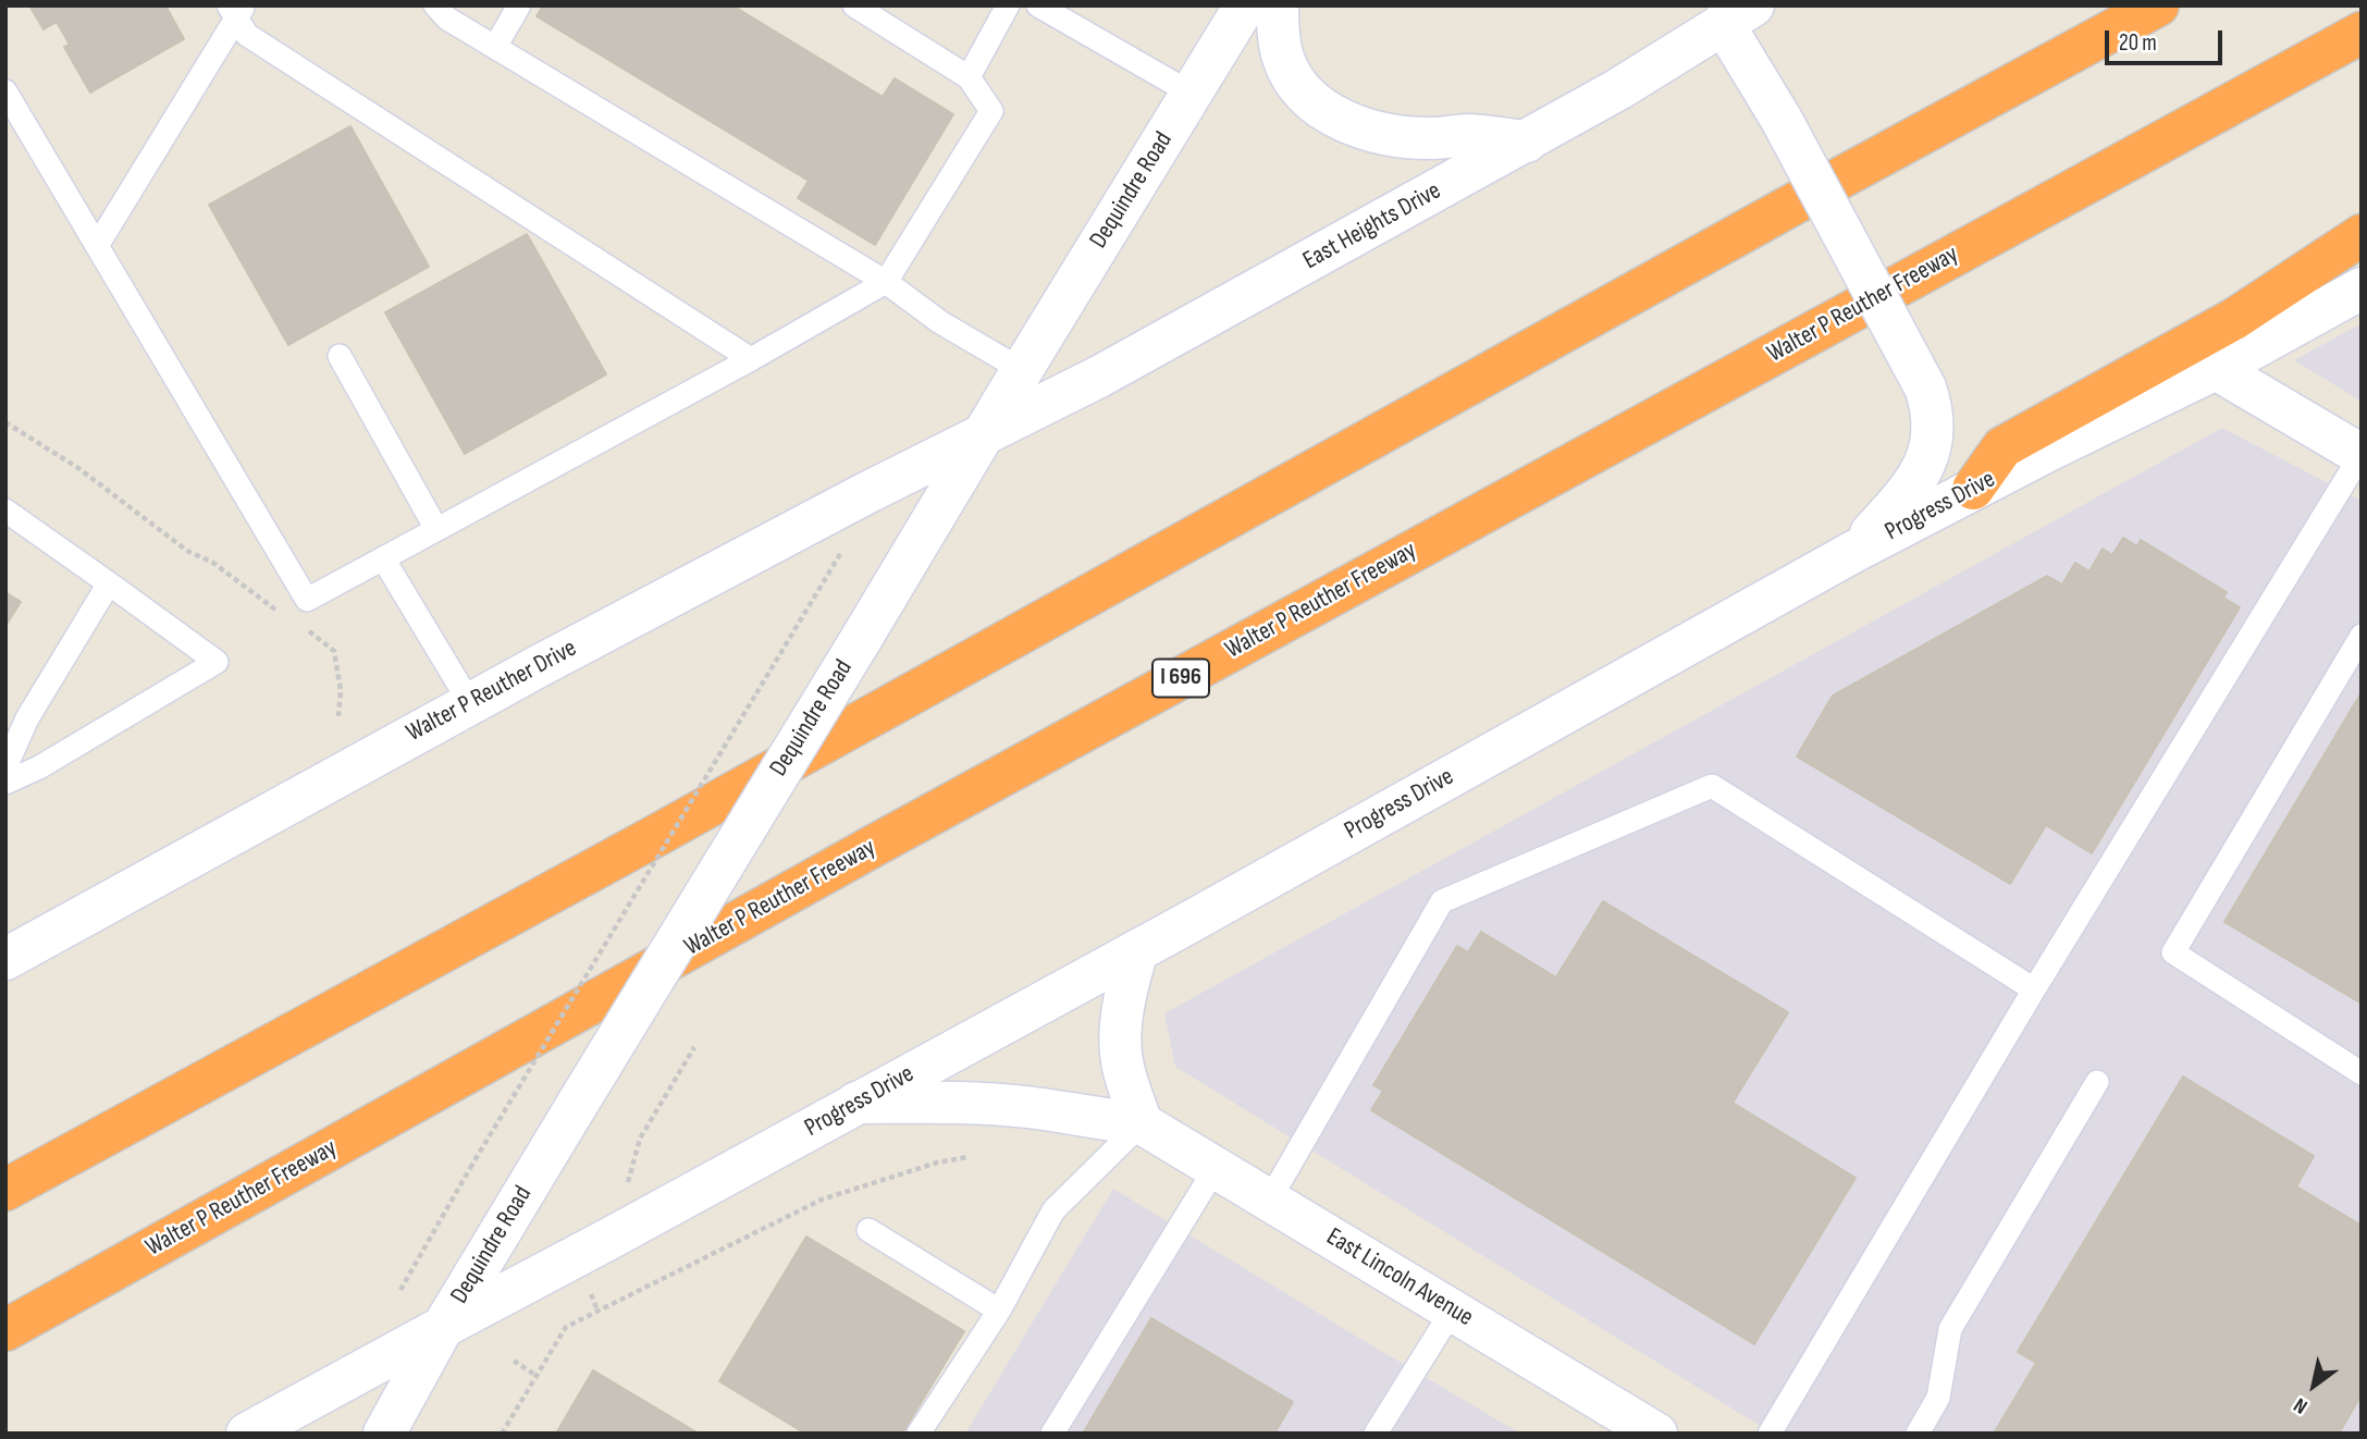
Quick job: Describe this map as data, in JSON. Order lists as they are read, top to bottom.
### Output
{
  "streets": {
    "highway": ["Walter P Reuther Freeway", "I 696"],
    "main road": [
      "Dequindre Road",
      "East Heights Drive",
      "Progress Drive",
      "Walter P Reuther Drive",
      "East Lincoln Avenue"
    ]
  },
  "crossings": [
    ["Dequindre Road", "East Heights Drive"],
    ["Dequindre Road", "Progress Drive"],
    ["Dequindre Road", "Walter P Reuther Drive"],
    ["East Heights Drive", "Walter P Reuther Drive"],
    ["Progress Drive", "East Lincoln Avenue"]
  ],
  "scale_bar": "20 m",
  "north": "bottom left"
}
